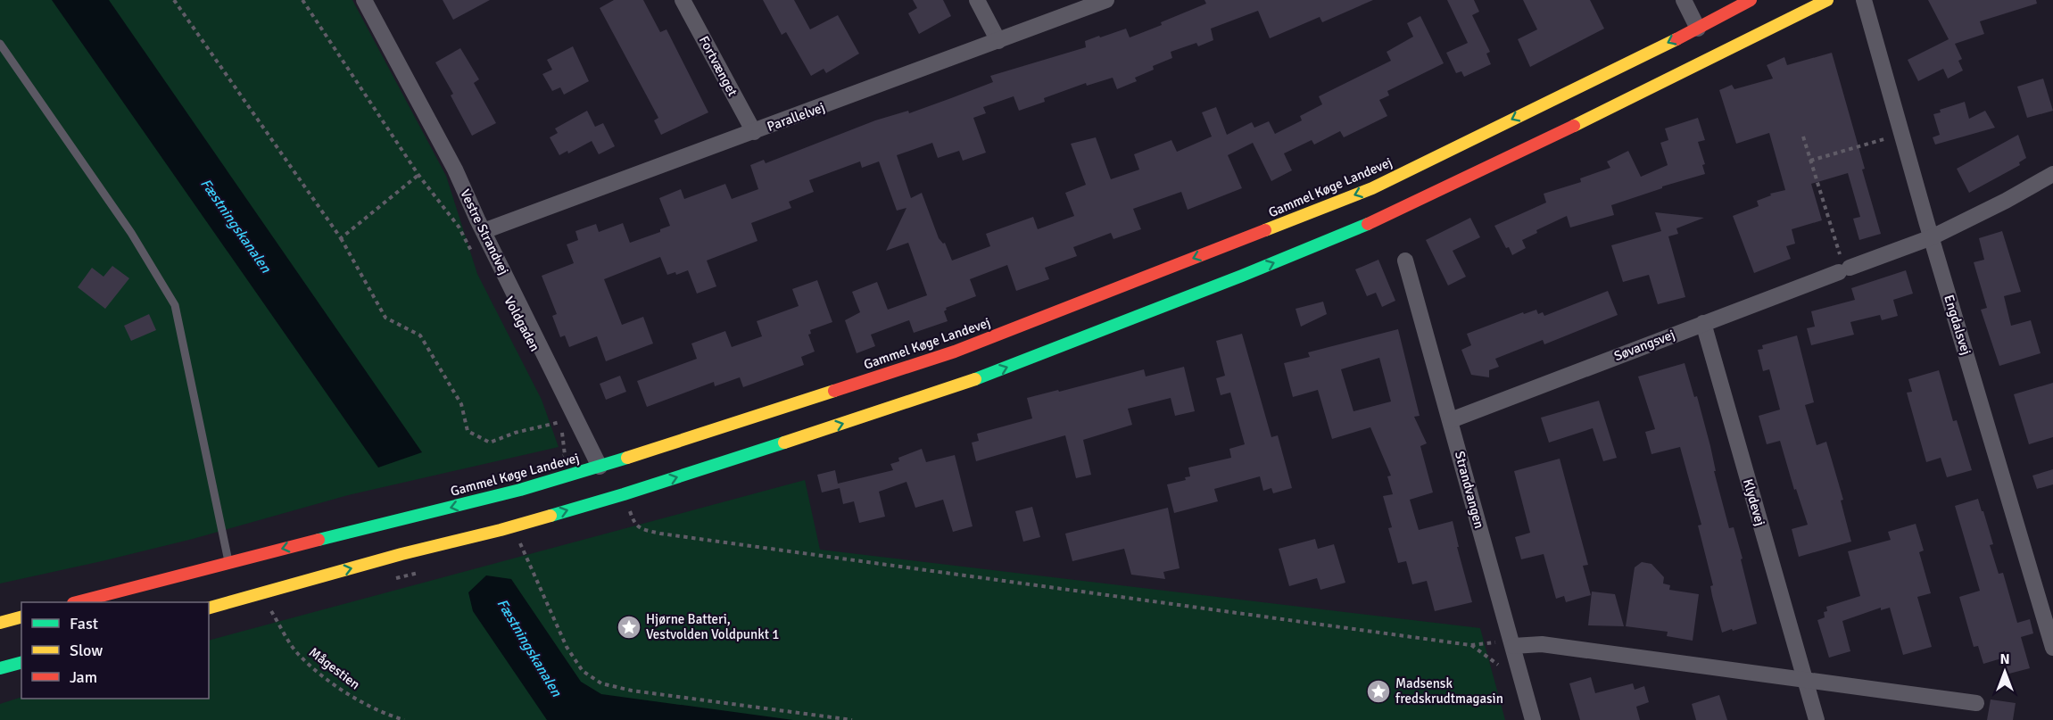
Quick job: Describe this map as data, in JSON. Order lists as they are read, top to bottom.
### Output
{
  "streets": {
    "main road": ["Gammel Køge Landevej"],
    "street": [
      "Fortvænget",
      "Parallelvej",
      "Vestre Strandvej",
      "Engdalsvej",
      "Søvangsvej",
      "Strandvangen",
      "Klydevej"
    ],
    "path": ["Mågestien"]
  },
  "crossings": [
    ["Fortvænget", "Parallelvej"],
    ["Parallelvej", "Vestre Strandvej"],
    ["Gammel Køge Landevej", "Vestre Strandvej"],
    ["Engdalsvej", "Søvangsvej"],
    ["Søvangsvej", "Strandvangen"],
    ["Søvangsvej", "Klydevej"]
  ],
  "water": ["Fæstningskanalen"],
  "places": {
    "place": ["Hjørne Batteri, Vestvolden Voldpunkt 1", "Madsensk fredskrudtmagasin"]
  },
  "legend": ["Fast", "Slow", "Jam"],
  "north": "top"
}
